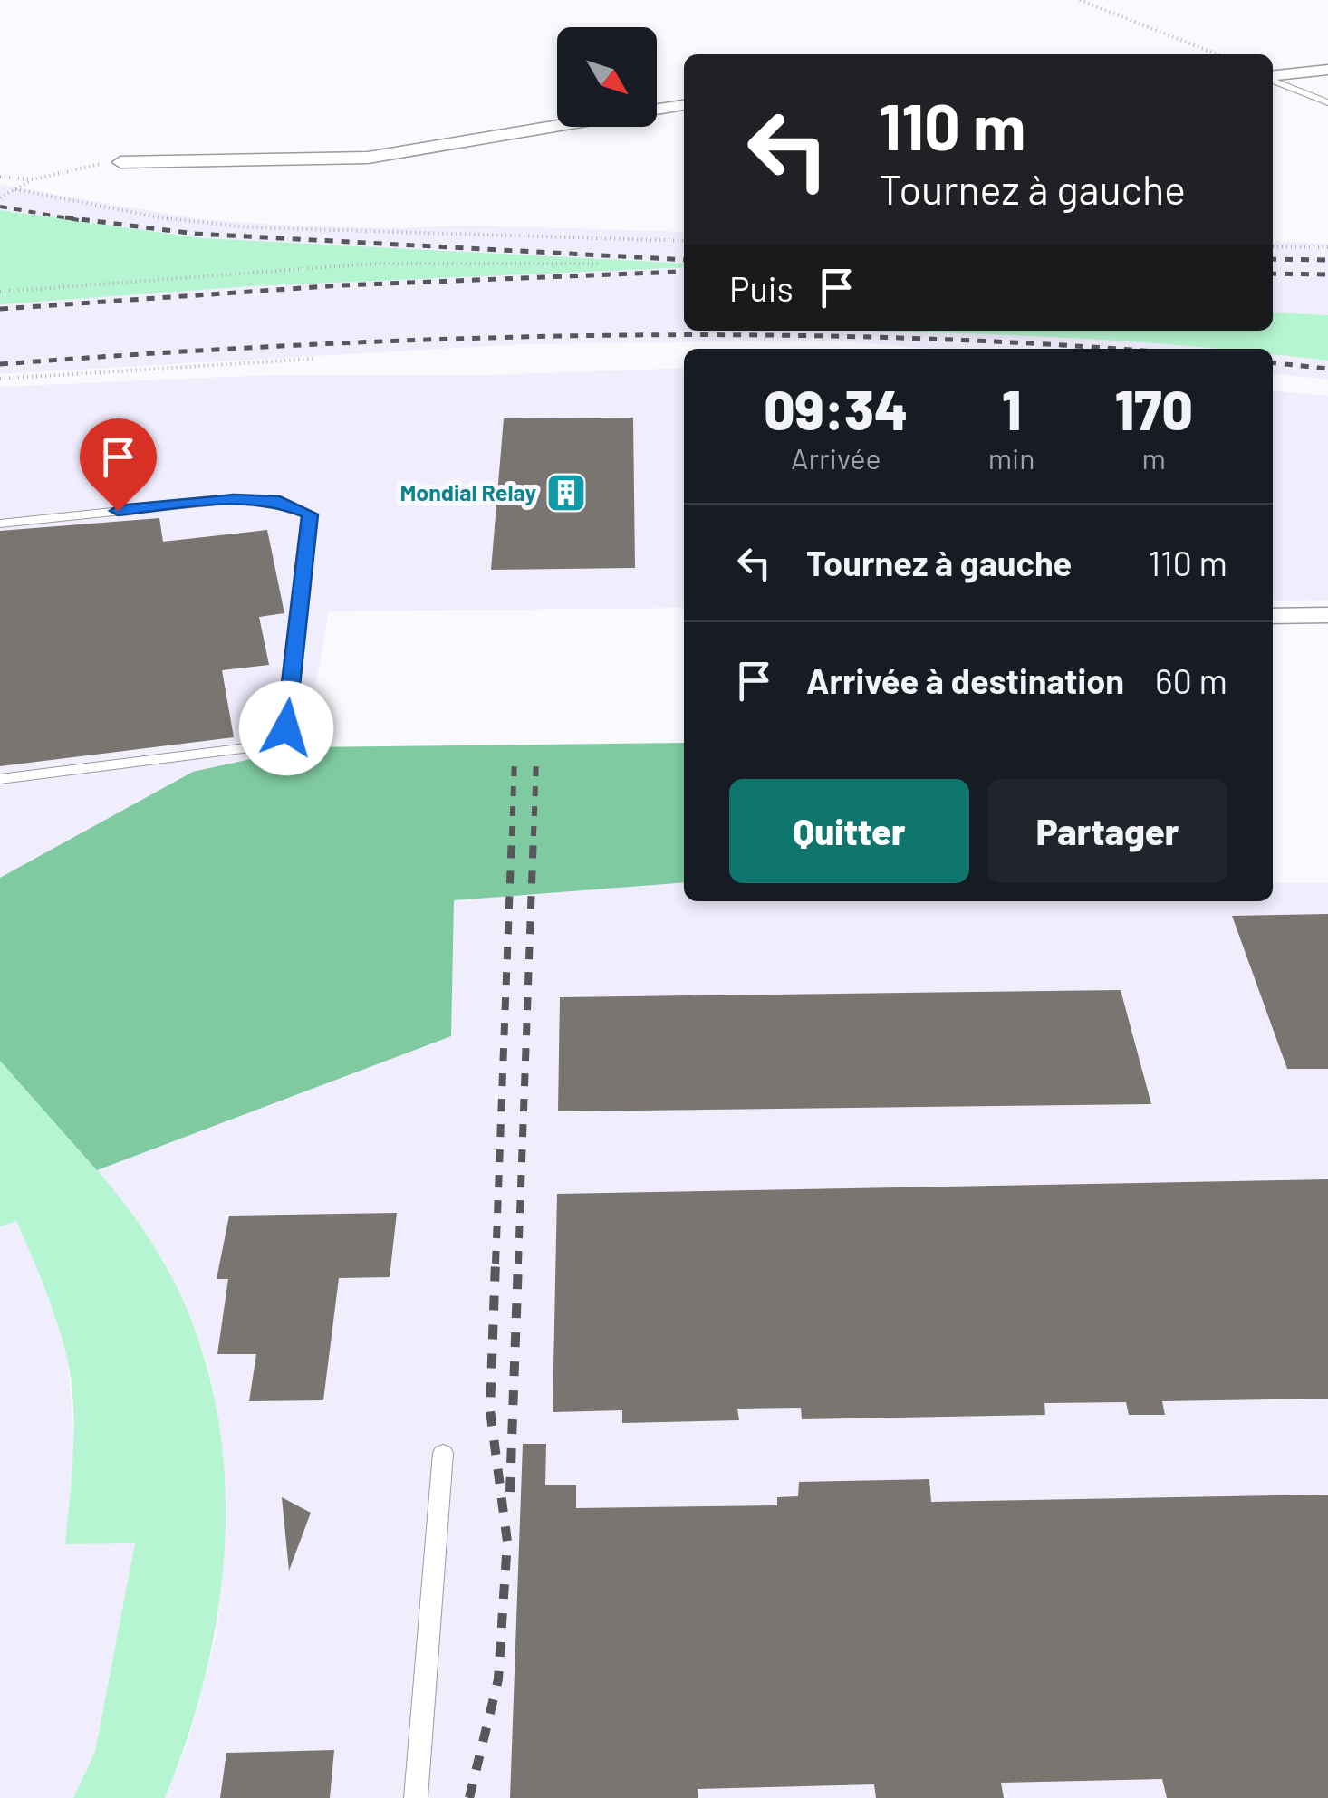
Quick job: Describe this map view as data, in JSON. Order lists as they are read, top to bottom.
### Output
{
  "places": {
    "building": ["Mondial Relay"]
  },
  "north": "bottom right",
  "page": {
    "turn": ["110 m", "Tournez à gauche"],
    "then": "Puis",
    "eta": [
      "09:34",
      "Arrivée",
      "1",
      "min",
      "170",
      "m"
    ],
    "list": [
      {
        "name": "Tournez à gauche",
        "value": "110 m"
      },
      {
        "name": "Arrivée à destination",
        "value": "60 m"
      }
    ],
    "buttons": ["Quitter", "Partager"]
  }
}
